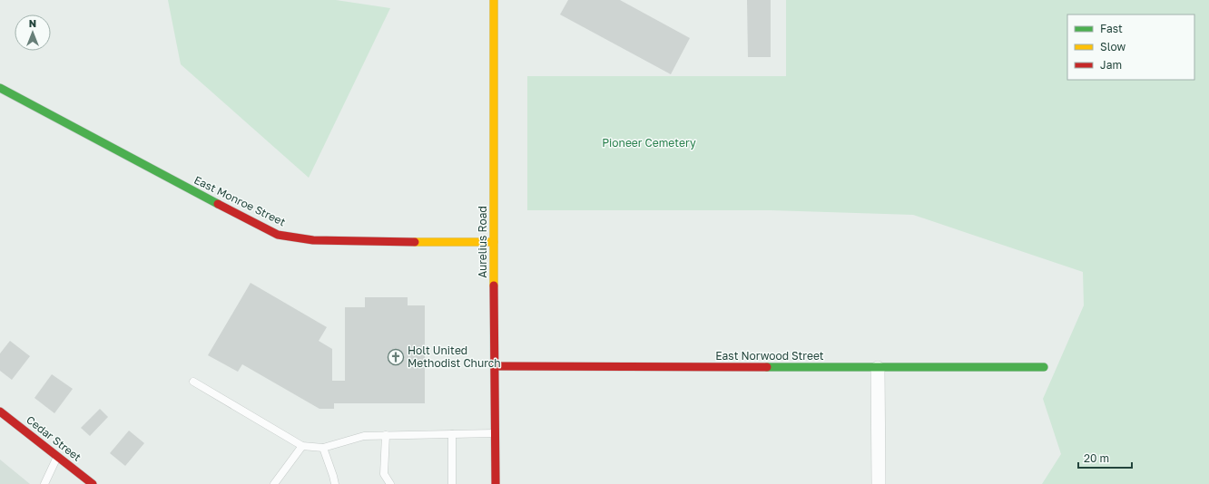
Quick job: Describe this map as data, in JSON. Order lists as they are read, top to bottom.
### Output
{
  "streets": {
    "street": [
      "East Monroe Street",
      "Aurelius Road",
      "East Norwood Street",
      "Cedar Street"
    ]
  },
  "crossings": [
    ["East Monroe Street", "Aurelius Road"],
    ["Aurelius Road", "East Norwood Street"]
  ],
  "parks": ["Pioneer Cemetery"],
  "places": {
    "church": ["Holt United Methodist Church"]
  },
  "legend": ["Fast", "Slow", "Jam"],
  "scale_bar": "20 m",
  "north": "top"
}
